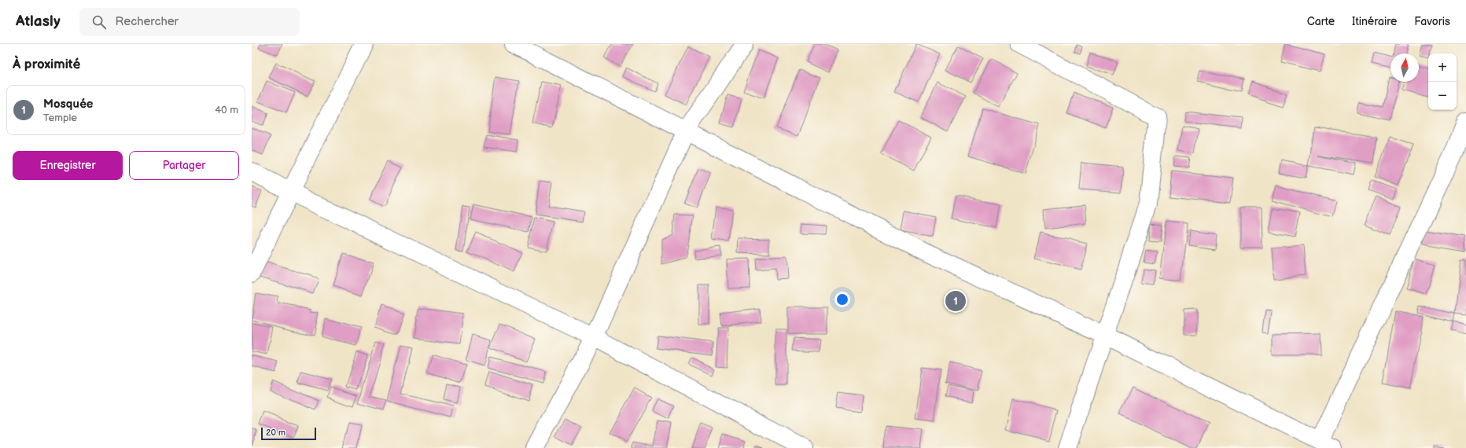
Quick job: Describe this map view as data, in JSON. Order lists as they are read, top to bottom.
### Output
{
  "scale_bar": "20 m",
  "north": "top",
  "page": {
    "header": "Atlasly",
    "search": "Rechercher",
    "nav": ["Carte", "Itinéraire", "Favoris"],
    "heading": "À proximité",
    "map_buttons": ["+", "−"],
    "list": [
      {
        "mark": "1",
        "name": "Mosquée",
        "note": "Temple",
        "value": "40 m"
      }
    ],
    "buttons": ["Enregistrer", "Partager"],
    "pins": "1",
    "scale": "20 m"
  }
}
